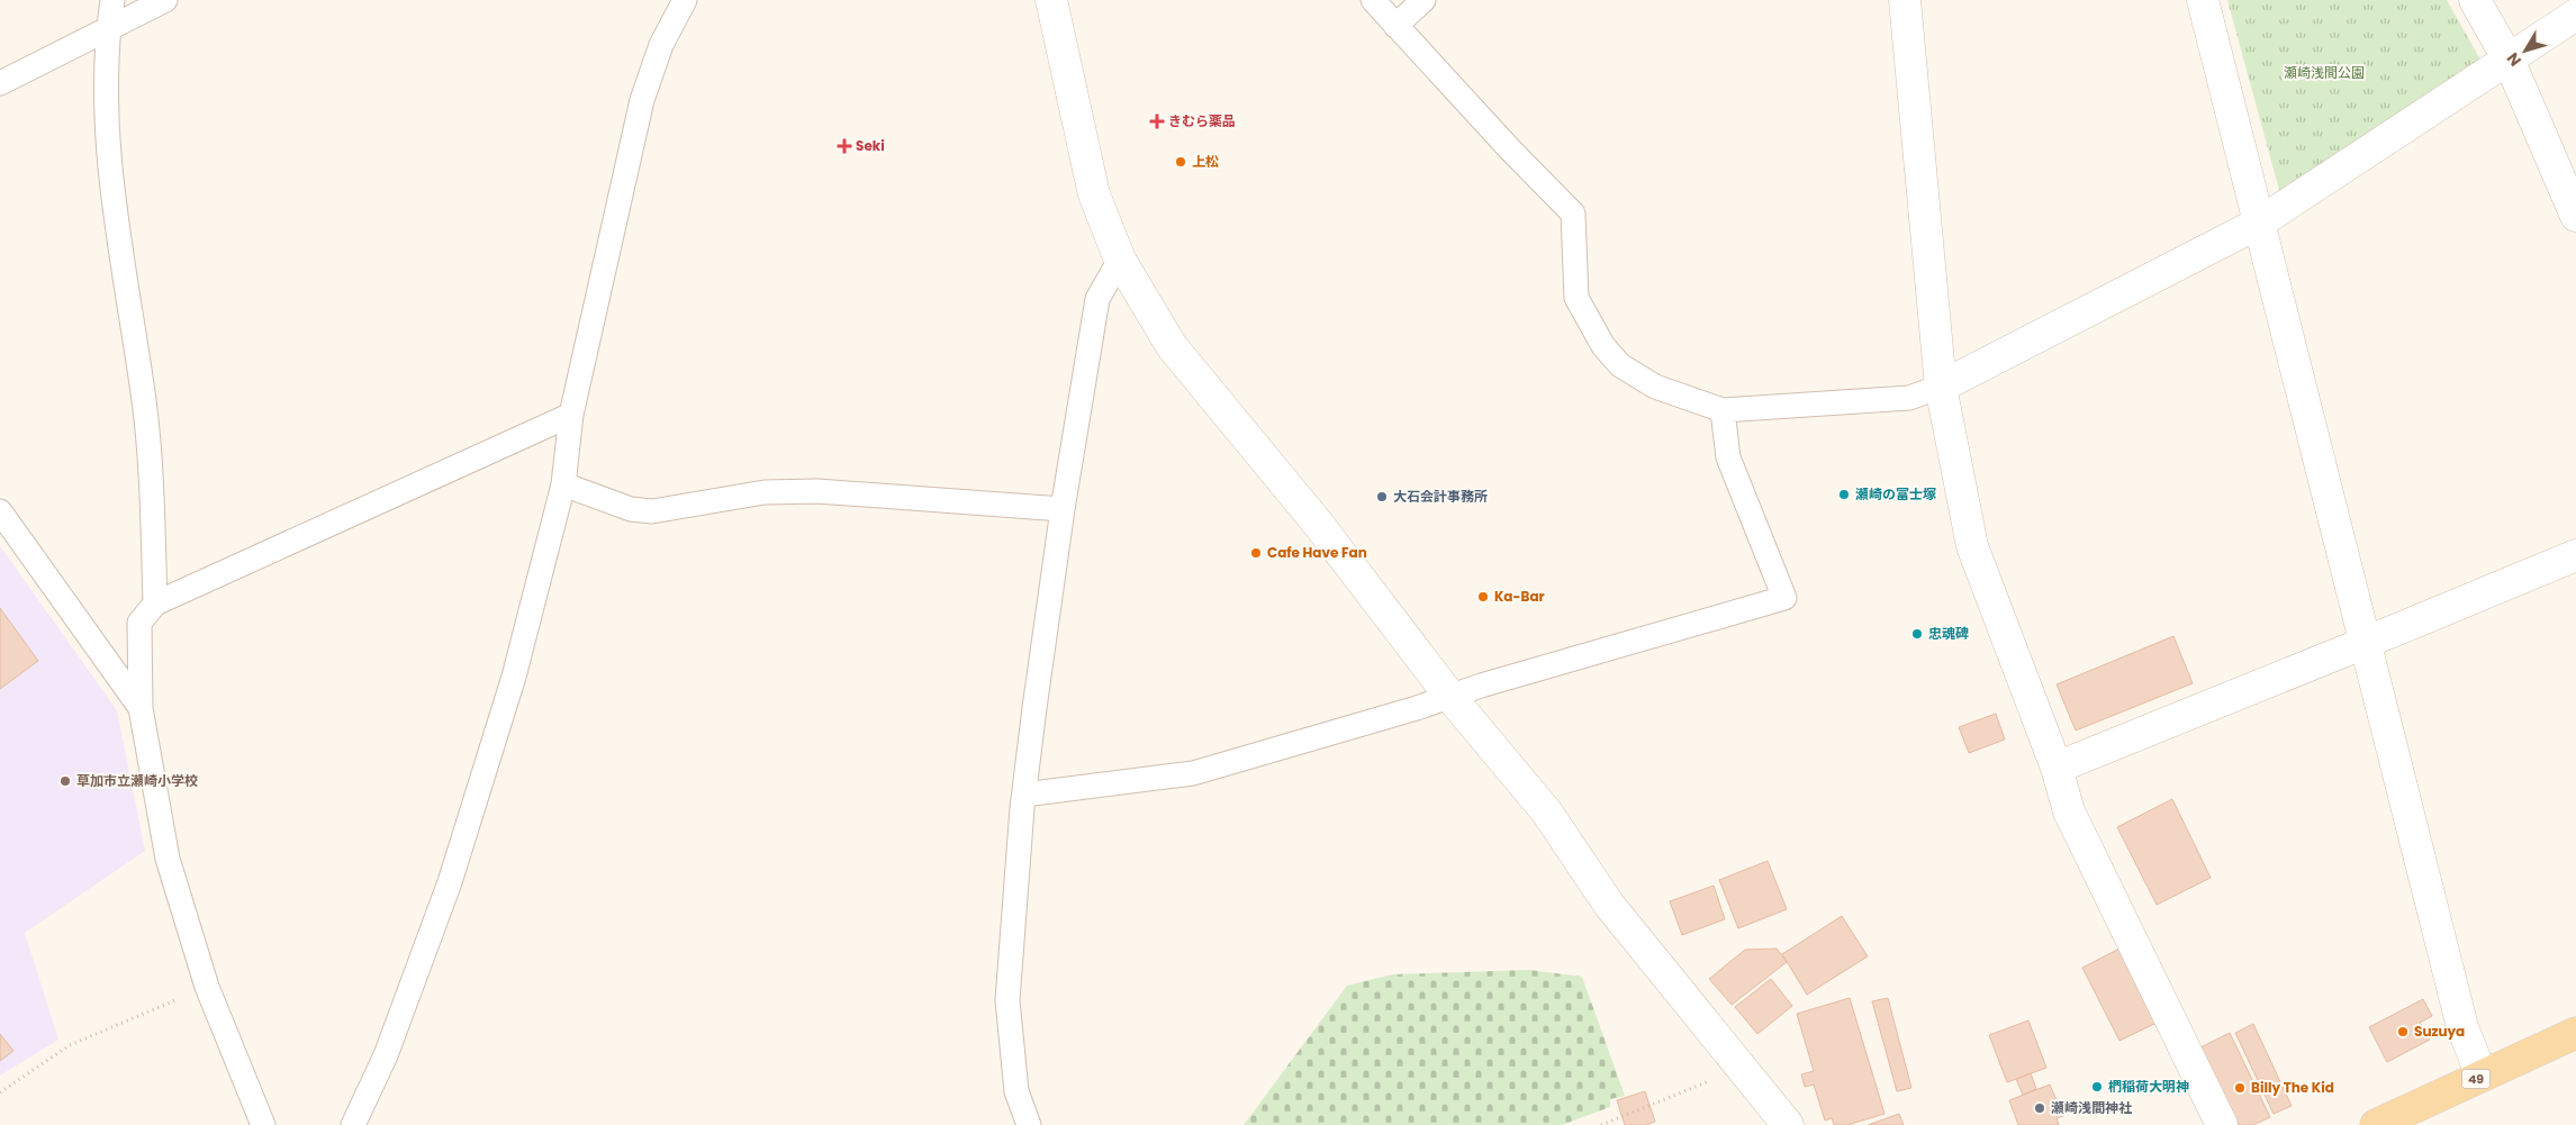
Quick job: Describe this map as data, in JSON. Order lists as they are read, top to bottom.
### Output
{
  "streets": {
    "main road": ["49"]
  },
  "parks": ["瀬崎浅間公園"],
  "places": {
    "health": ["きむら薬品", "Seki"],
    "other": [
      "上松",
      "瀬崎の富士塚",
      "大石会計事務所",
      "Cafe Have Fan",
      "Ka-Bar",
      "忠魂碑",
      "草加市立瀬崎小学校",
      "Suzuya",
      "椚稲荷大明神",
      "Billy The Kid",
      "瀬崎浅間神社"
    ]
  },
  "north": "bottom left"
}
